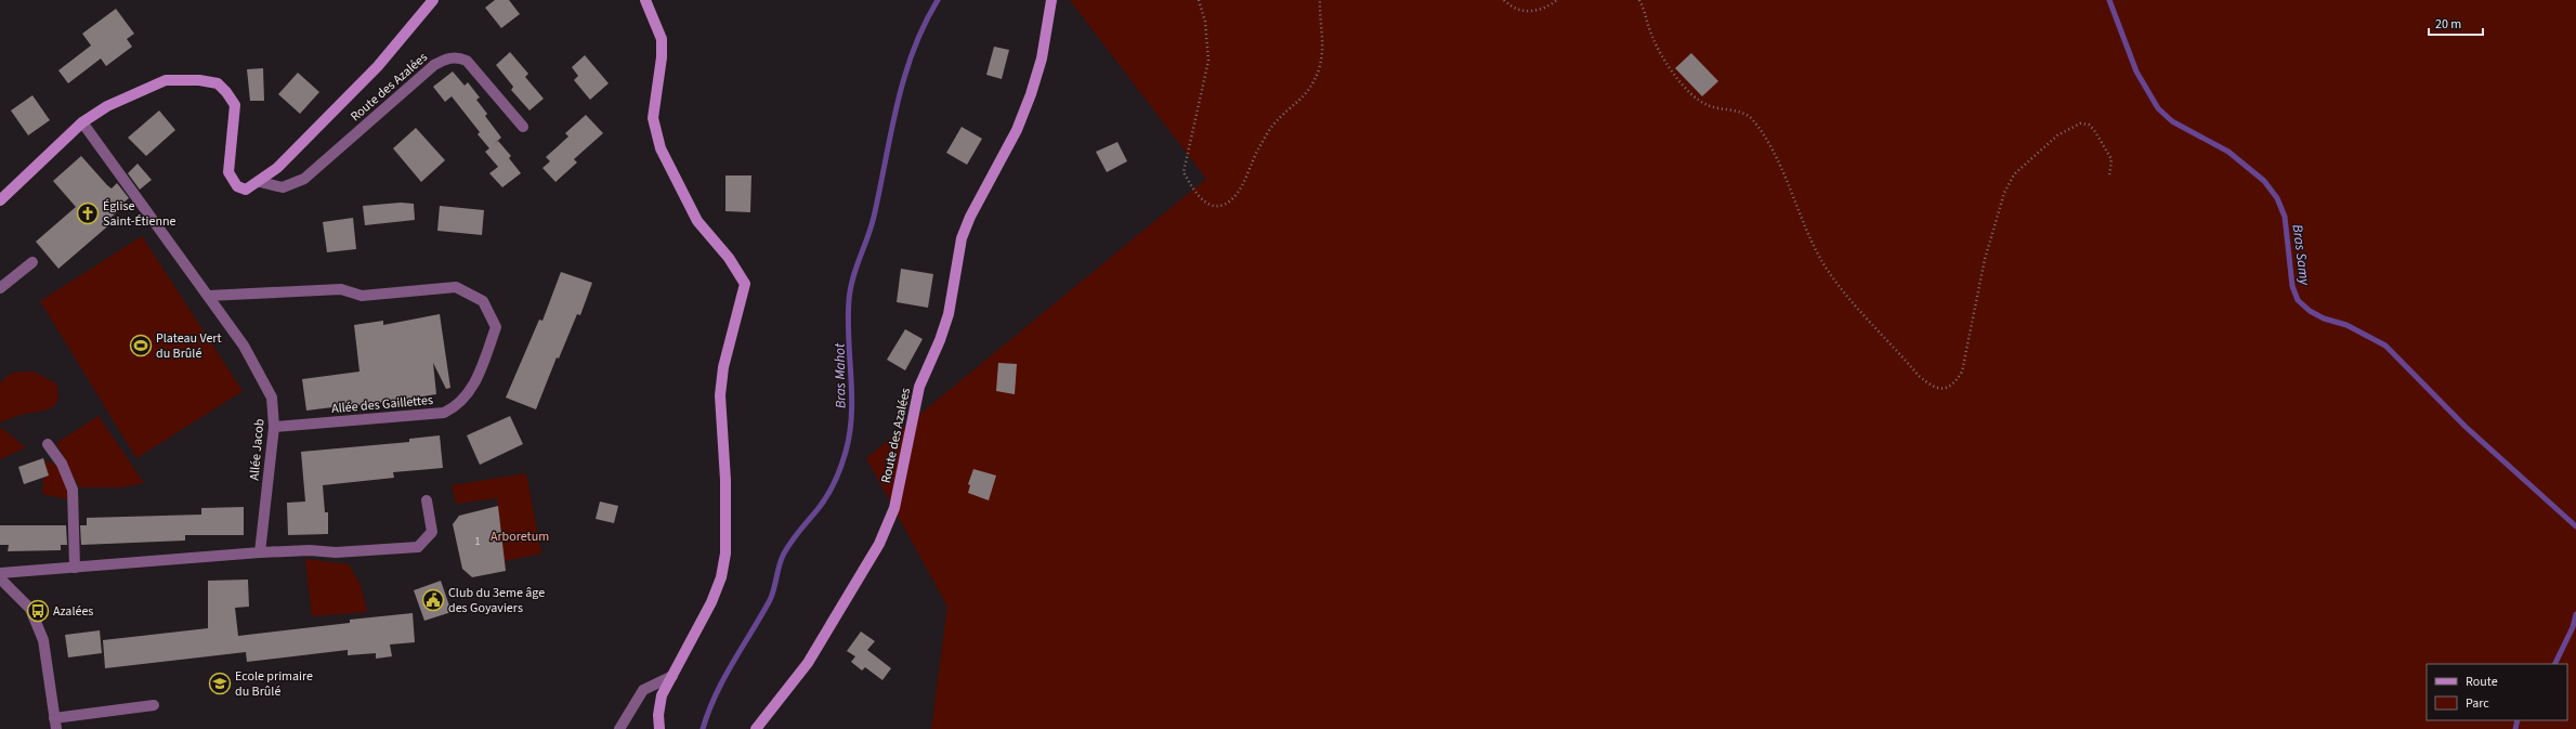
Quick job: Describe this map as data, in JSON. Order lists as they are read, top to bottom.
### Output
{
  "streets": {
    "main road": ["Route des Azalées"],
    "street": ["Allée des Gaillettes", "Allée Jacob"]
  },
  "crossings": [
    ["Route des Azalées", "Allée Jacob"],
    ["Allée des Gaillettes", "Allée Jacob"]
  ],
  "water": ["Bras Samy", "Bras Mahot"],
  "parks": ["Arboretum"],
  "places": {
    "church": ["Église Saint-Étienne"],
    "sports": ["Plateau Vert du Brûlé"],
    "public building": ["Club du 3eme âge des Goyaviers"],
    "bus stop": ["Azalées"],
    "school or university": ["Ecole primaire du Brûlé"]
  },
  "house_numbers": ["1"],
  "legend": ["Route", "Parc"],
  "scale_bar": "20 m"
}
